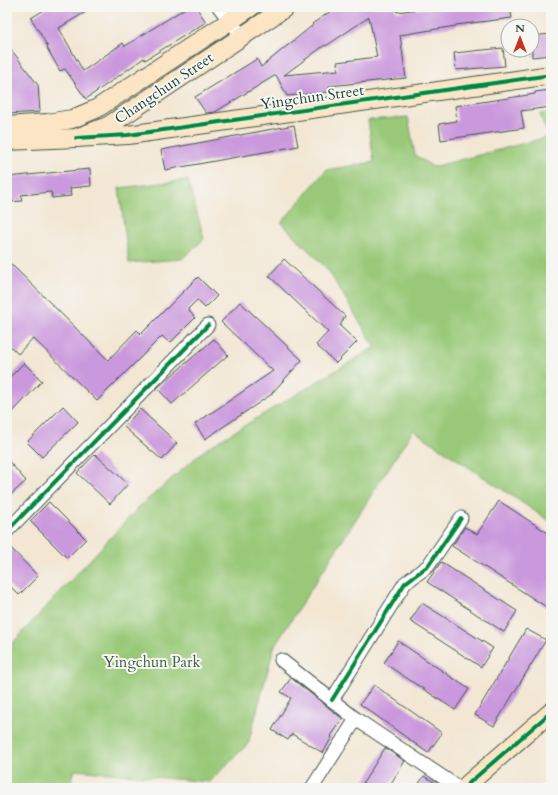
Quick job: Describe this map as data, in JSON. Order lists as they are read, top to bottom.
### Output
{
  "streets": {
    "street": ["Changchun Street", "Yingchun Street"]
  },
  "crossings": [
    ["Changchun Street", "Yingchun Street"]
  ],
  "parks": ["Yingchun Park"],
  "north": "top"
}
